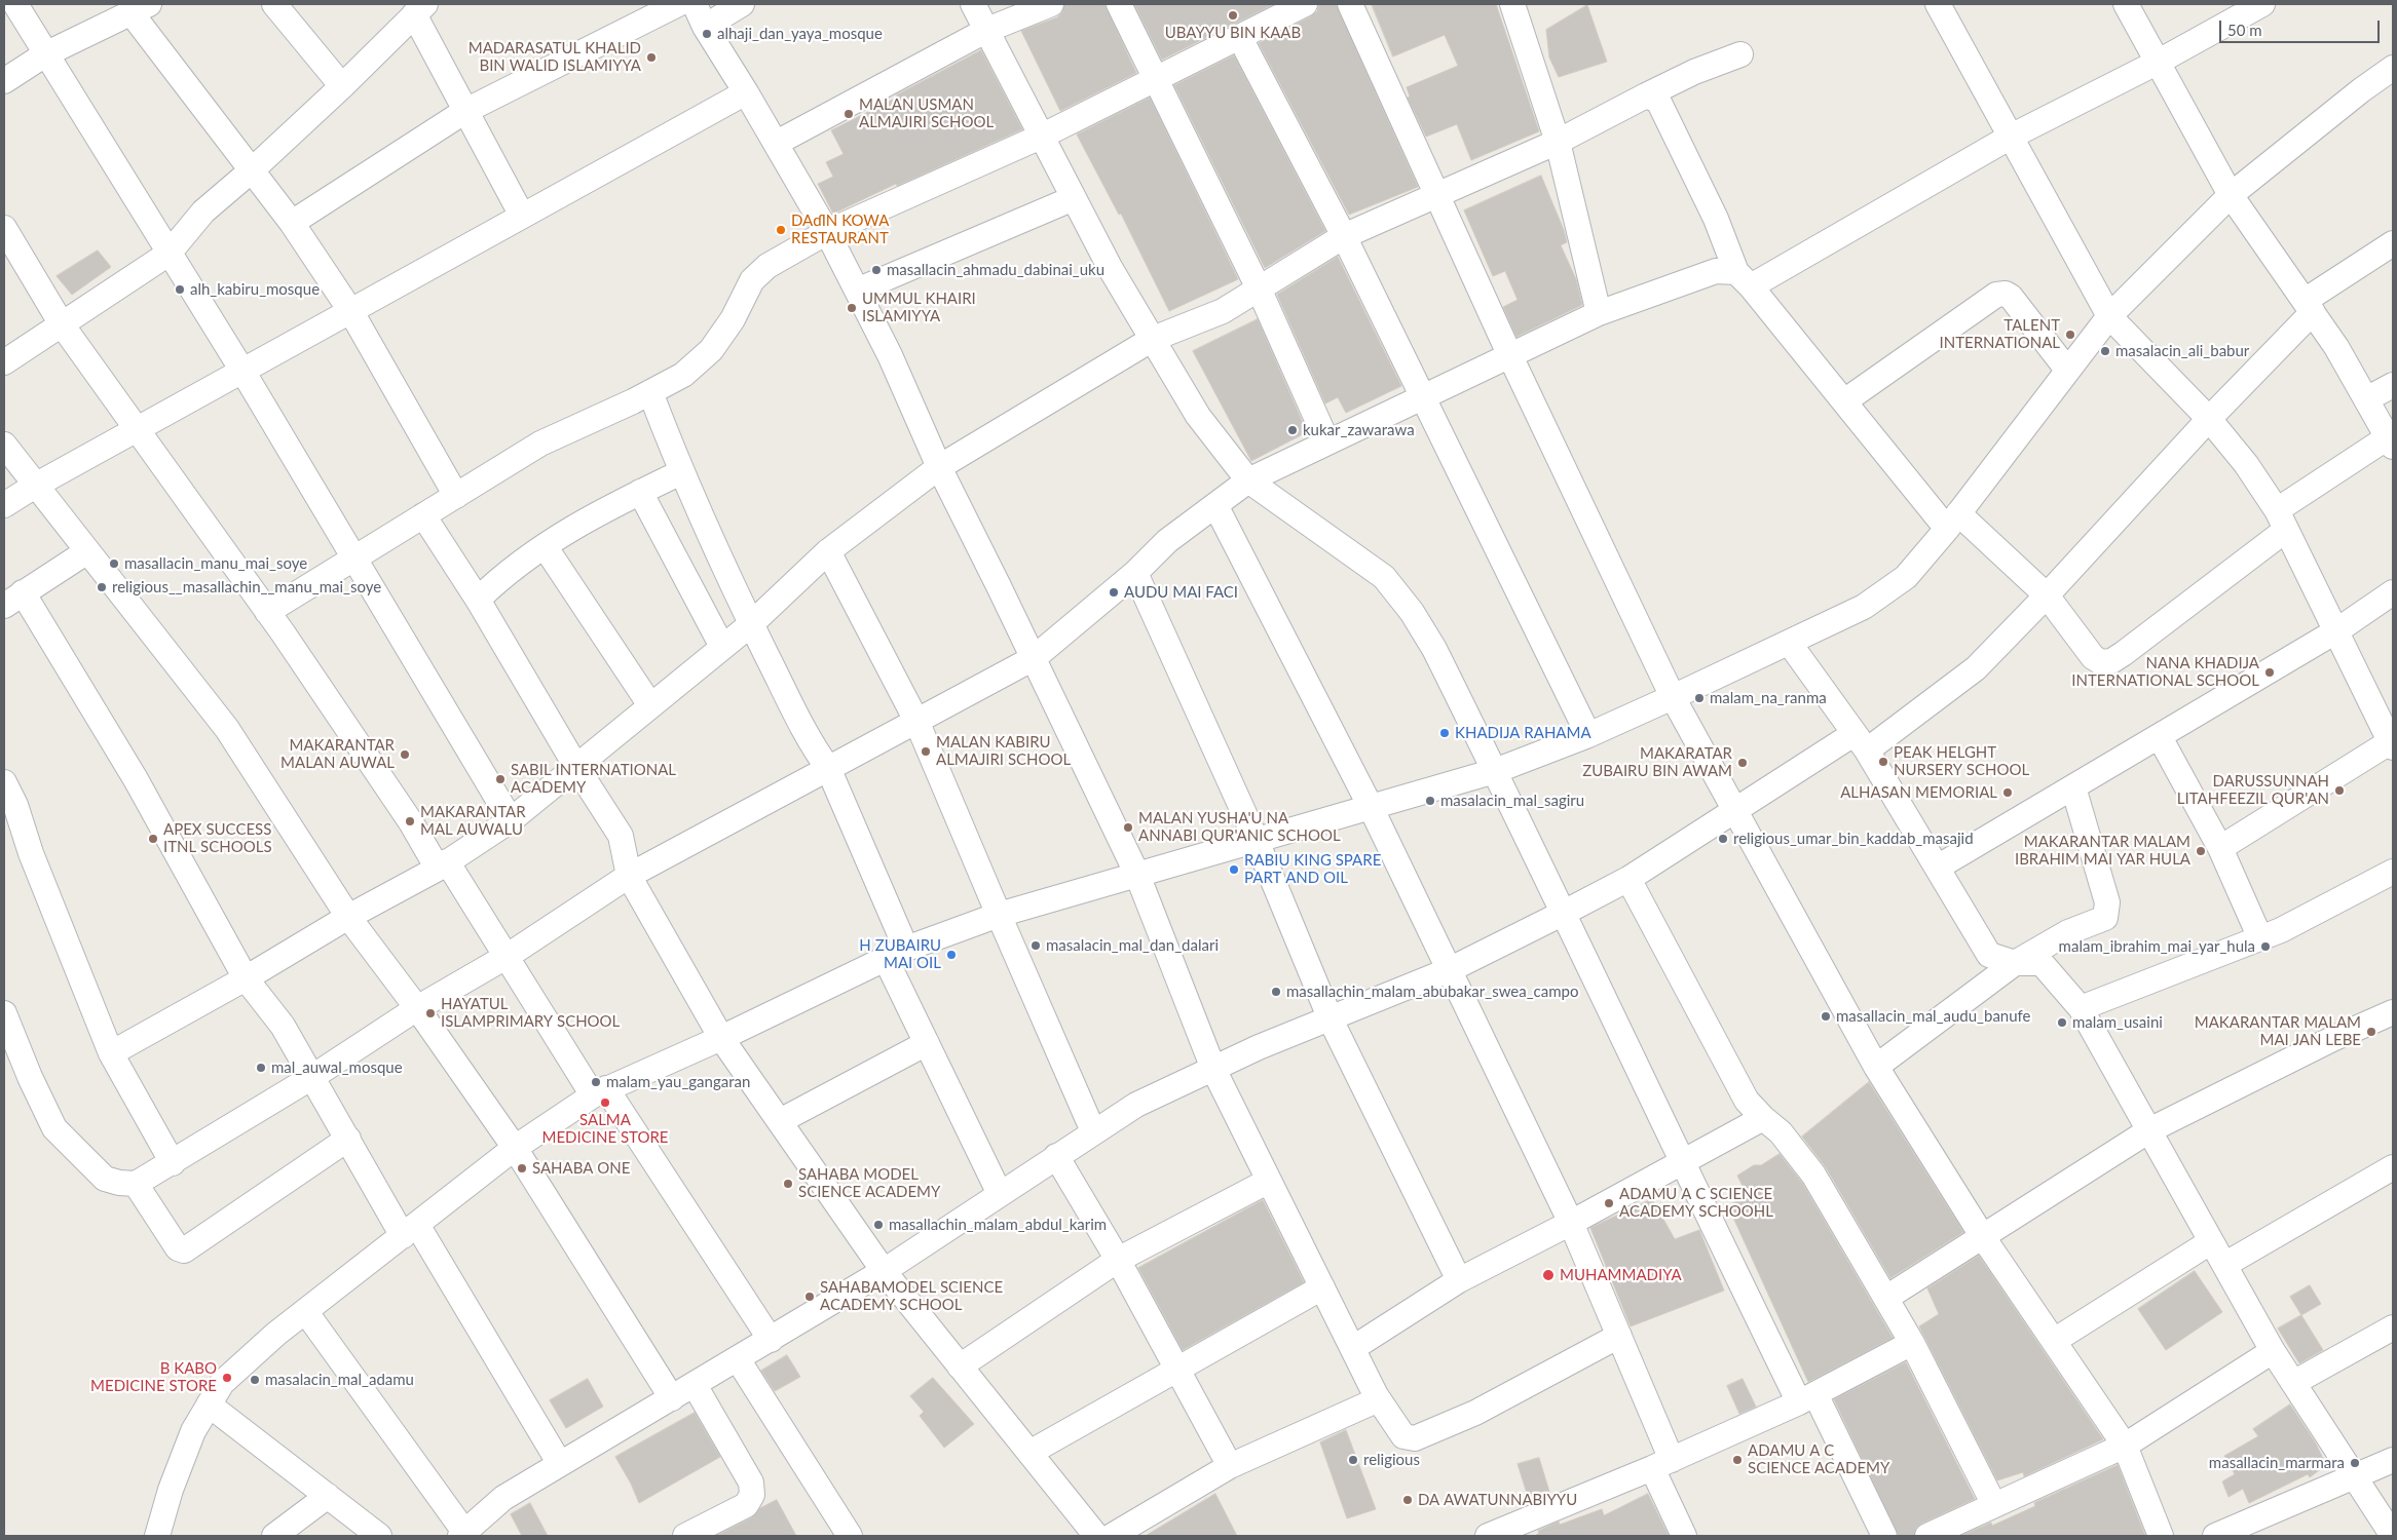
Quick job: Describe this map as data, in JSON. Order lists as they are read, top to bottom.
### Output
{
  "places": [
    "UBAYYU BIN KAAB",
    "alhaji_dan_yaya_mosque",
    "MADARASATUL KHALID BIN WALID ISLAMIYYA",
    "MALAN USMAN ALMAJIRI SCHOOL",
    "DAɗIN KOWA RESTAURANT",
    "masallacin_ahmadu_dabinai_uku",
    "alh_kabiru_mosque",
    "UMMUL KHAIRI ISLAMIYYA",
    "TALENT INTERNATIONAL",
    "masalacin_ali_babur",
    "kukar_zawarawa",
    "masallacin_manu_mai_soye",
    "religious__masallachin__manu_mai_soye",
    "AUDU MAI FACI",
    "NANA KHADIJA INTERNATIONAL SCHOOL",
    "malam_na_ranma",
    "KHADIJA RAHAMA",
    "MALAN KABIRU ALMAJIRI SCHOOL",
    "MAKARANTAR MALAN AUWAL",
    "PEAK HELGHT NURSERY SCHOOL",
    "MAKARATAR ZUBAIRU BIN AWAM",
    "SABIL INTERNATIONAL ACADEMY",
    "DARUSSUNNAH LITAHFEEZIL QUR'AN",
    "ALHASAN MEMORIAL",
    "masalacin_mal_sagiru",
    "MAKARANTAR MAL AUWALU",
    "MALAN YUSHA'U NA ANNABI QUR'ANIC SCHOOL",
    "APEX SUCCESS ITNL SCHOOLS",
    "religious_umar_bin_kaddab_masajid",
    "MAKARANTAR MALAM IBRAHIM MAI YAR HULA",
    "RABIU KING SPARE PART AND OIL",
    "masalacin_mal_dan_dalari",
    "malam_ibrahim_mai_yar_hula",
    "H ZUBAIRU MAI OIL",
    "masallachin_malam_abubakar_swea_campo",
    "HAYATUL ISLAMPRIMARY SCHOOL",
    "masallacin_mal_audu_banufe",
    "malam_usaini",
    "MAKARANTAR MALAM MAI JAN LEBE",
    "mal_auwal_mosque",
    "malam_yau_gangaran",
    "SALMA MEDICINE STORE",
    "SAHABA ONE",
    "SAHABA MODEL SCIENCE ACADEMY",
    "ADAMU A C SCIENCE ACADEMY SCHOOHL",
    "masallachin_malam_abdul_karim",
    "MUHAMMADIYA",
    "SAHABAMODEL SCIENCE ACADEMY SCHOOL",
    "B KABO MEDICINE STORE",
    "masalacin_mal_adamu",
    "religious",
    "ADAMU A C SCIENCE ACADEMY",
    "masallacin_marmara",
    "DA AWATUNNABIYYU"
  ],
  "scale_bar": "50 m"
}
